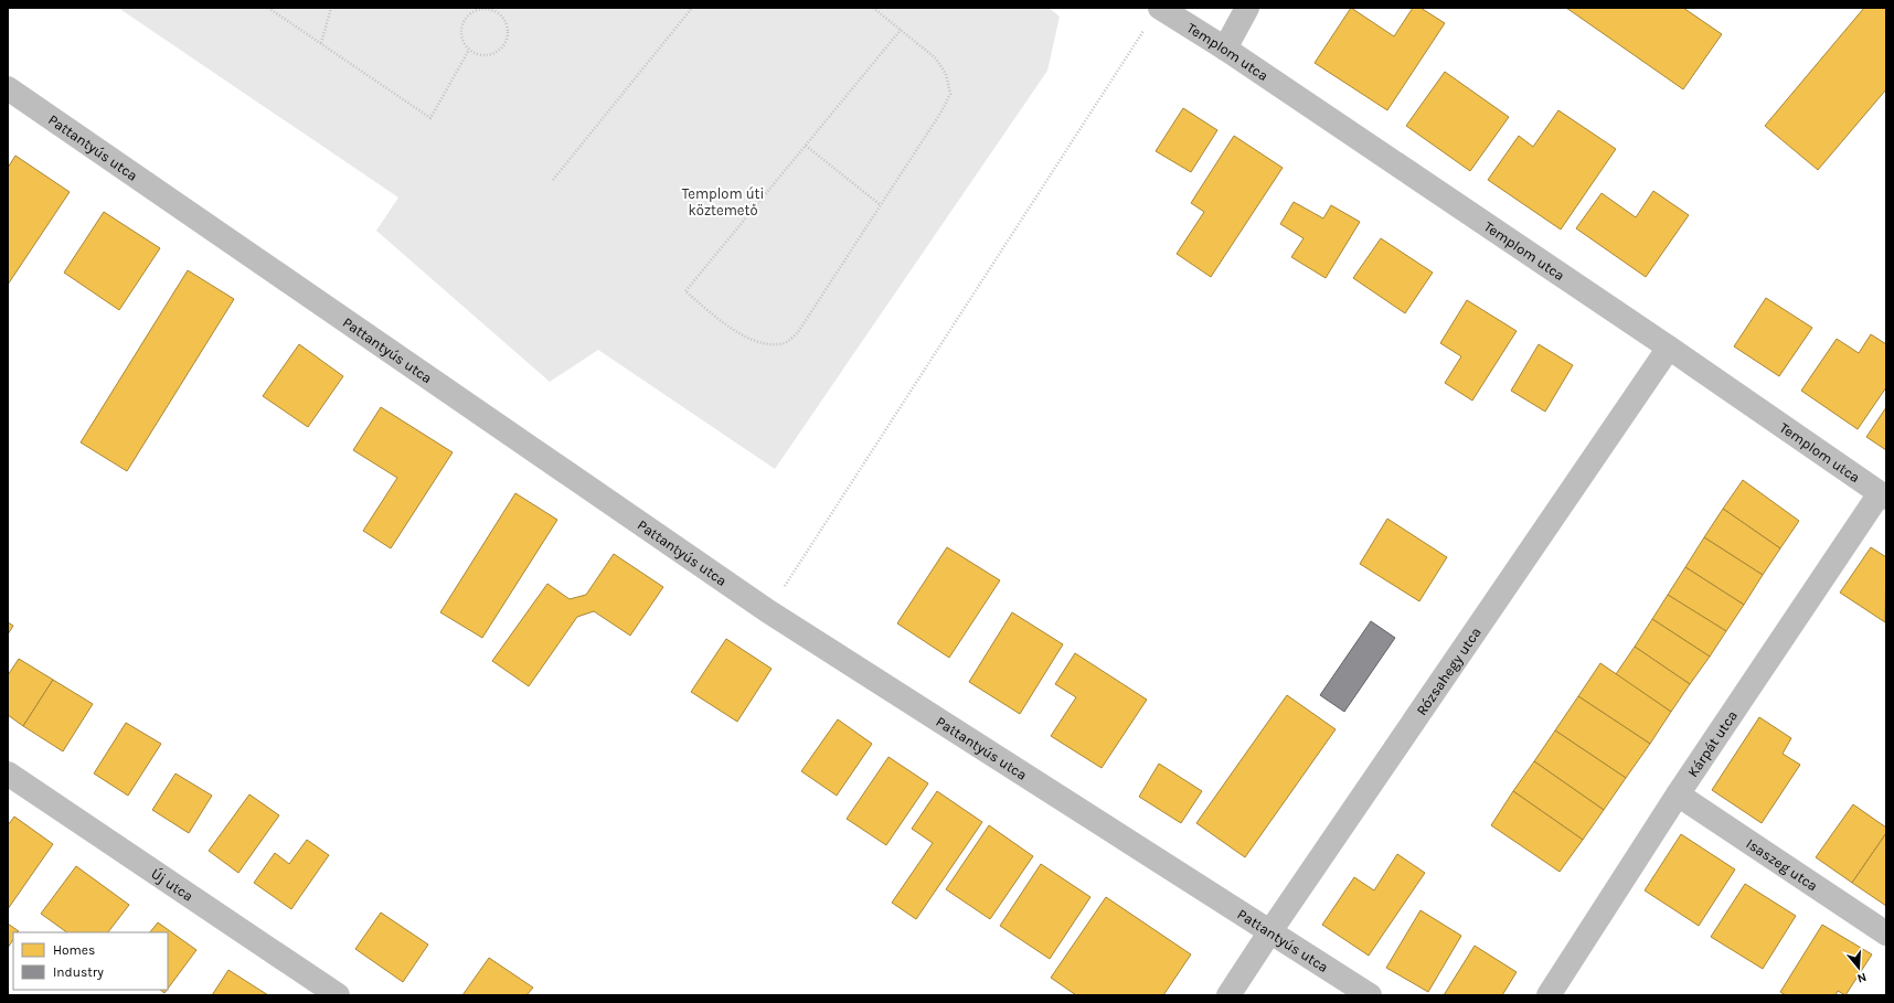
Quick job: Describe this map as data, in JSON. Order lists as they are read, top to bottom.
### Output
{
  "streets": {
    "street": [
      "Templom utca",
      "Pattantyús utca",
      "Rózsahegy utca",
      "Kárpát utca",
      "Isaszeg utca",
      "Új utca"
    ]
  },
  "crossings": [
    ["Templom utca", "Rózsahegy utca"],
    ["Templom utca", "Kárpát utca"],
    ["Pattantyús utca", "Rózsahegy utca"],
    ["Kárpát utca", "Isaszeg utca"]
  ],
  "parks": ["Templom úti köztemető"],
  "legend": ["Homes", "Industry"],
  "north": "bottom"
}
